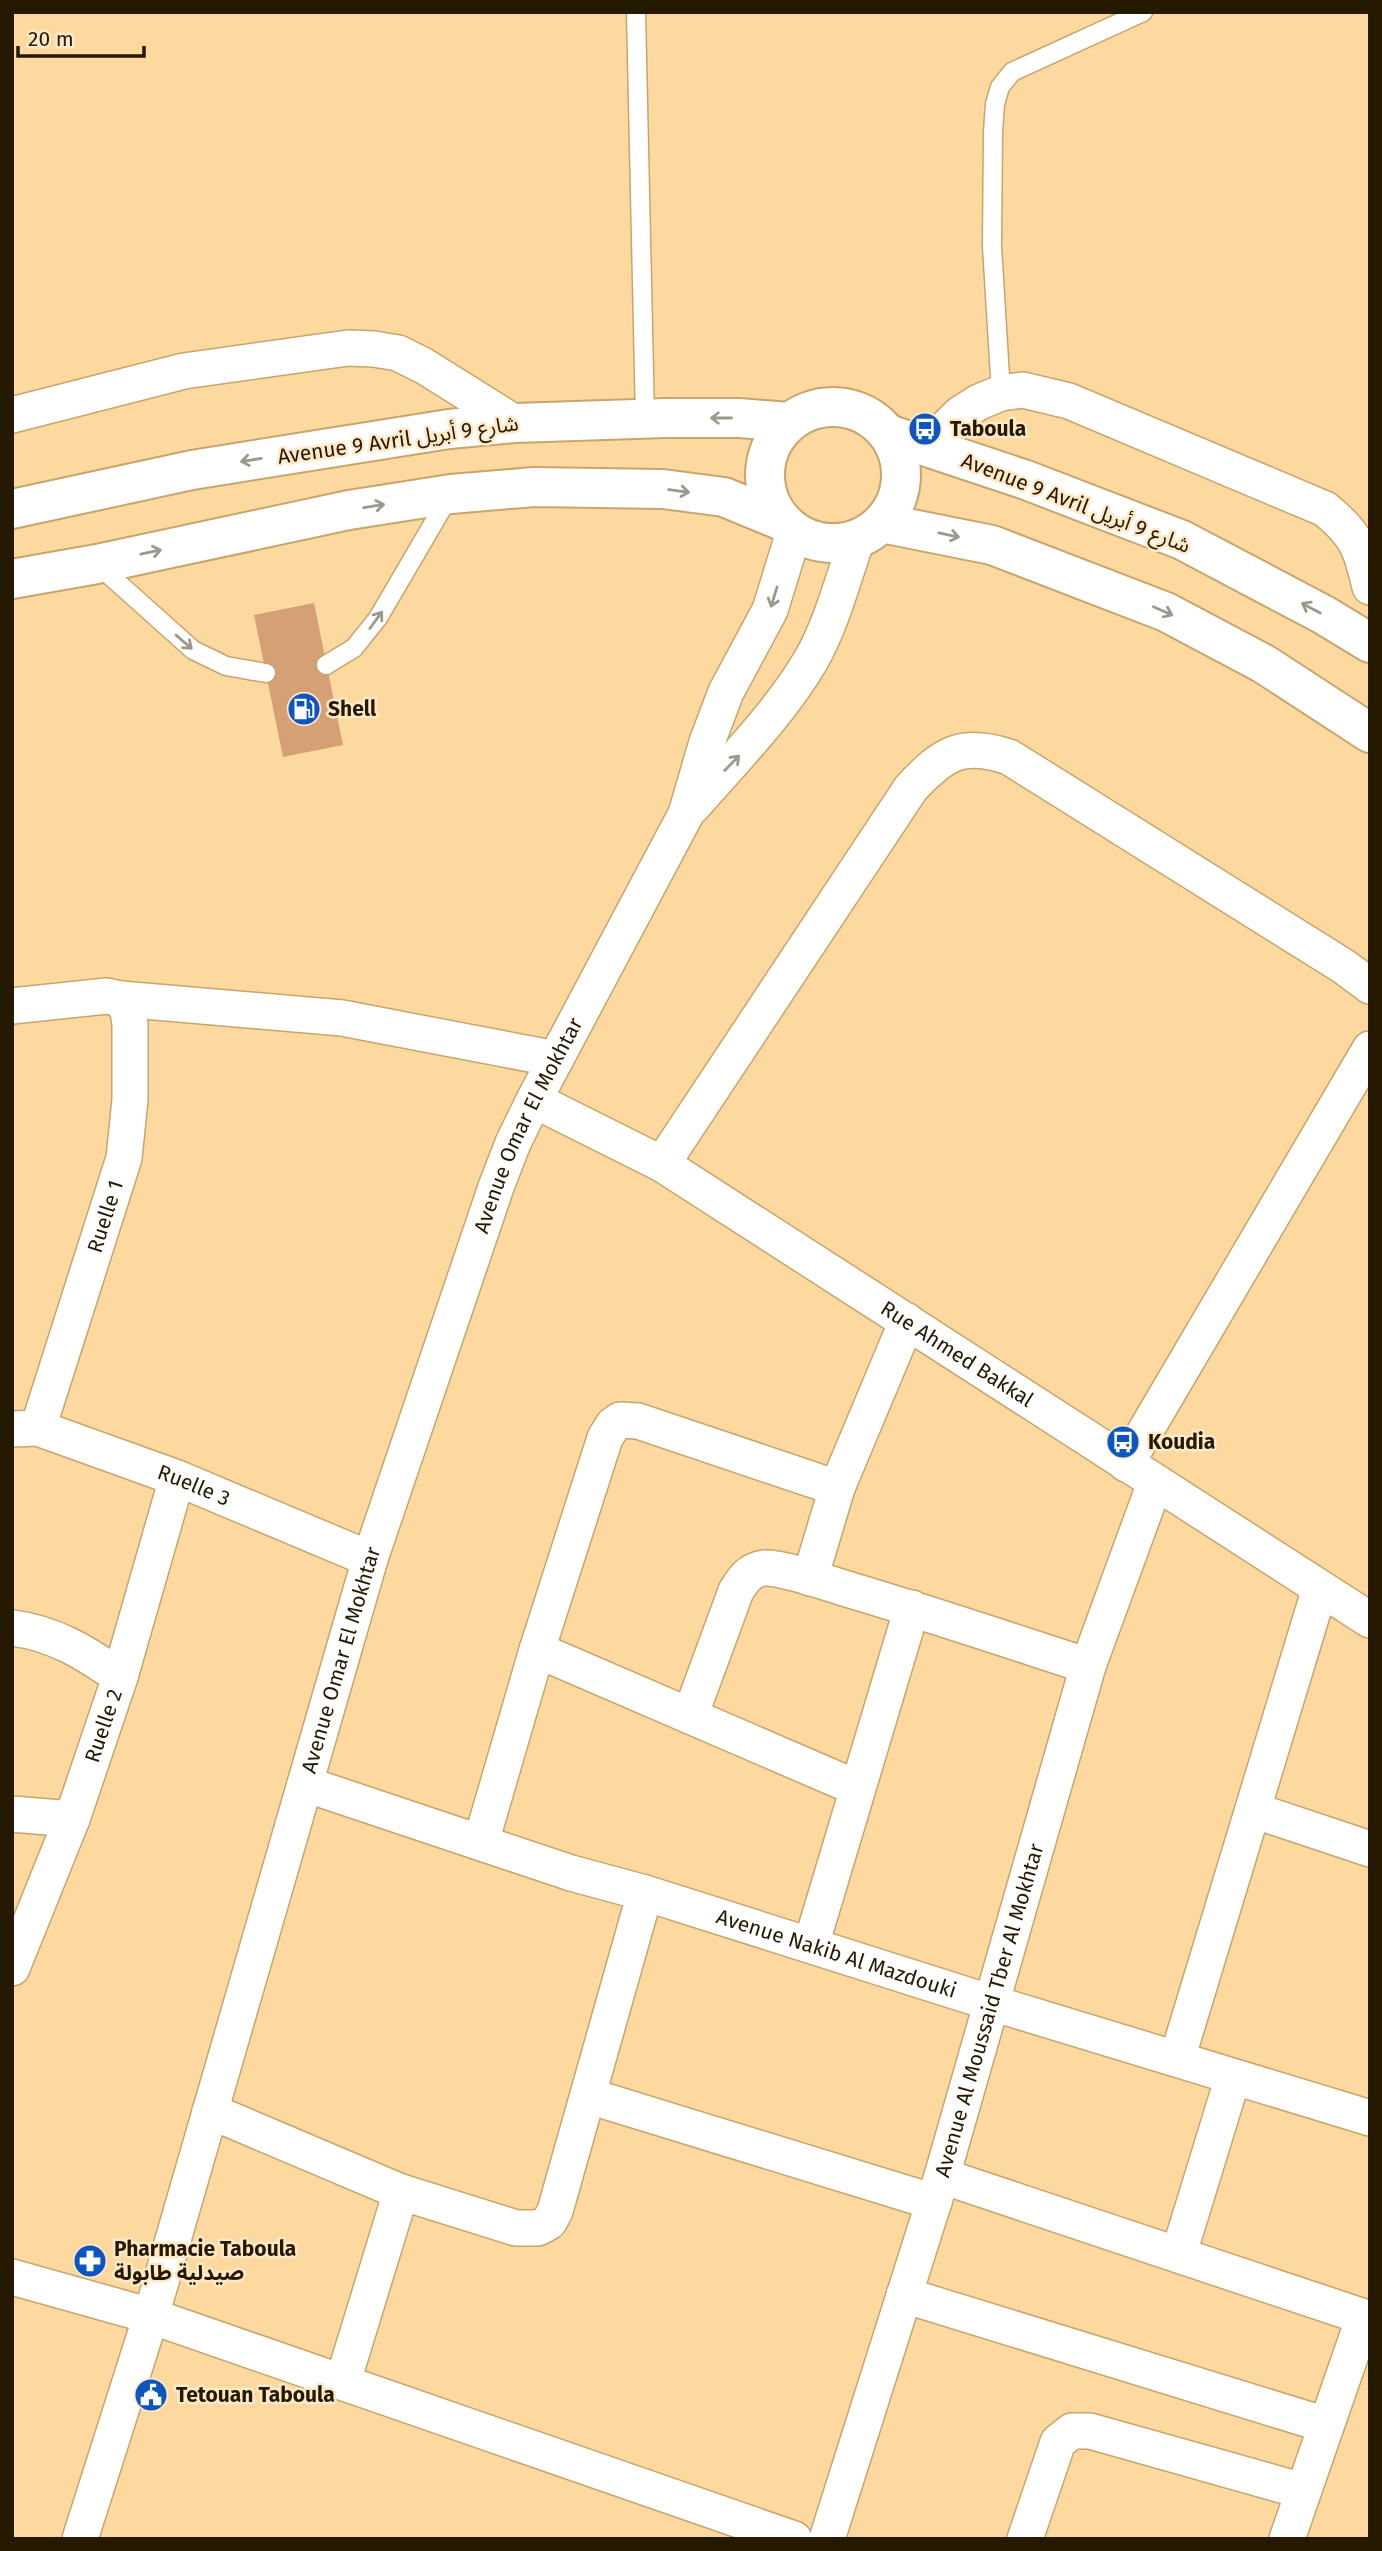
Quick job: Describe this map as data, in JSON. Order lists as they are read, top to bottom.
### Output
{
  "streets": {
    "highway": ["Avenue 9 Avril شارع 9 أبريل"],
    "street": [
      "Avenue Omar El Mokhtar",
      "Ruelle 1",
      "Rue Ahmed Bakkal",
      "Ruelle 3",
      "Ruelle 2",
      "Avenue Nakib Al Mazdouki",
      "Avenue Al Moussaid Tber Al Mokhtar"
    ]
  },
  "crossings": [
    ["Avenue 9 Avril شارع 9 أبريل", "Avenue Omar El Mokhtar"],
    ["Avenue Omar El Mokhtar", "Rue Ahmed Bakkal"],
    ["Avenue Omar El Mokhtar", "Ruelle 3"],
    ["Avenue Omar El Mokhtar", "Avenue Nakib Al Mazdouki"],
    ["Ruelle 1", "Ruelle 3"],
    ["Rue Ahmed Bakkal", "Avenue Al Moussaid Tber Al Mokhtar"],
    ["Ruelle 3", "Ruelle 2"],
    ["Avenue Nakib Al Mazdouki", "Avenue Al Moussaid Tber Al Mokhtar"]
  ],
  "places": {
    "bus stop": ["Taboula", "Koudia"],
    "fuel station": ["Shell"],
    "pharmacy": ["Pharmacie Taboula صيدلية طابولة"],
    "public building": ["Tetouan Taboula"]
  },
  "scale_bar": "20 m"
}
